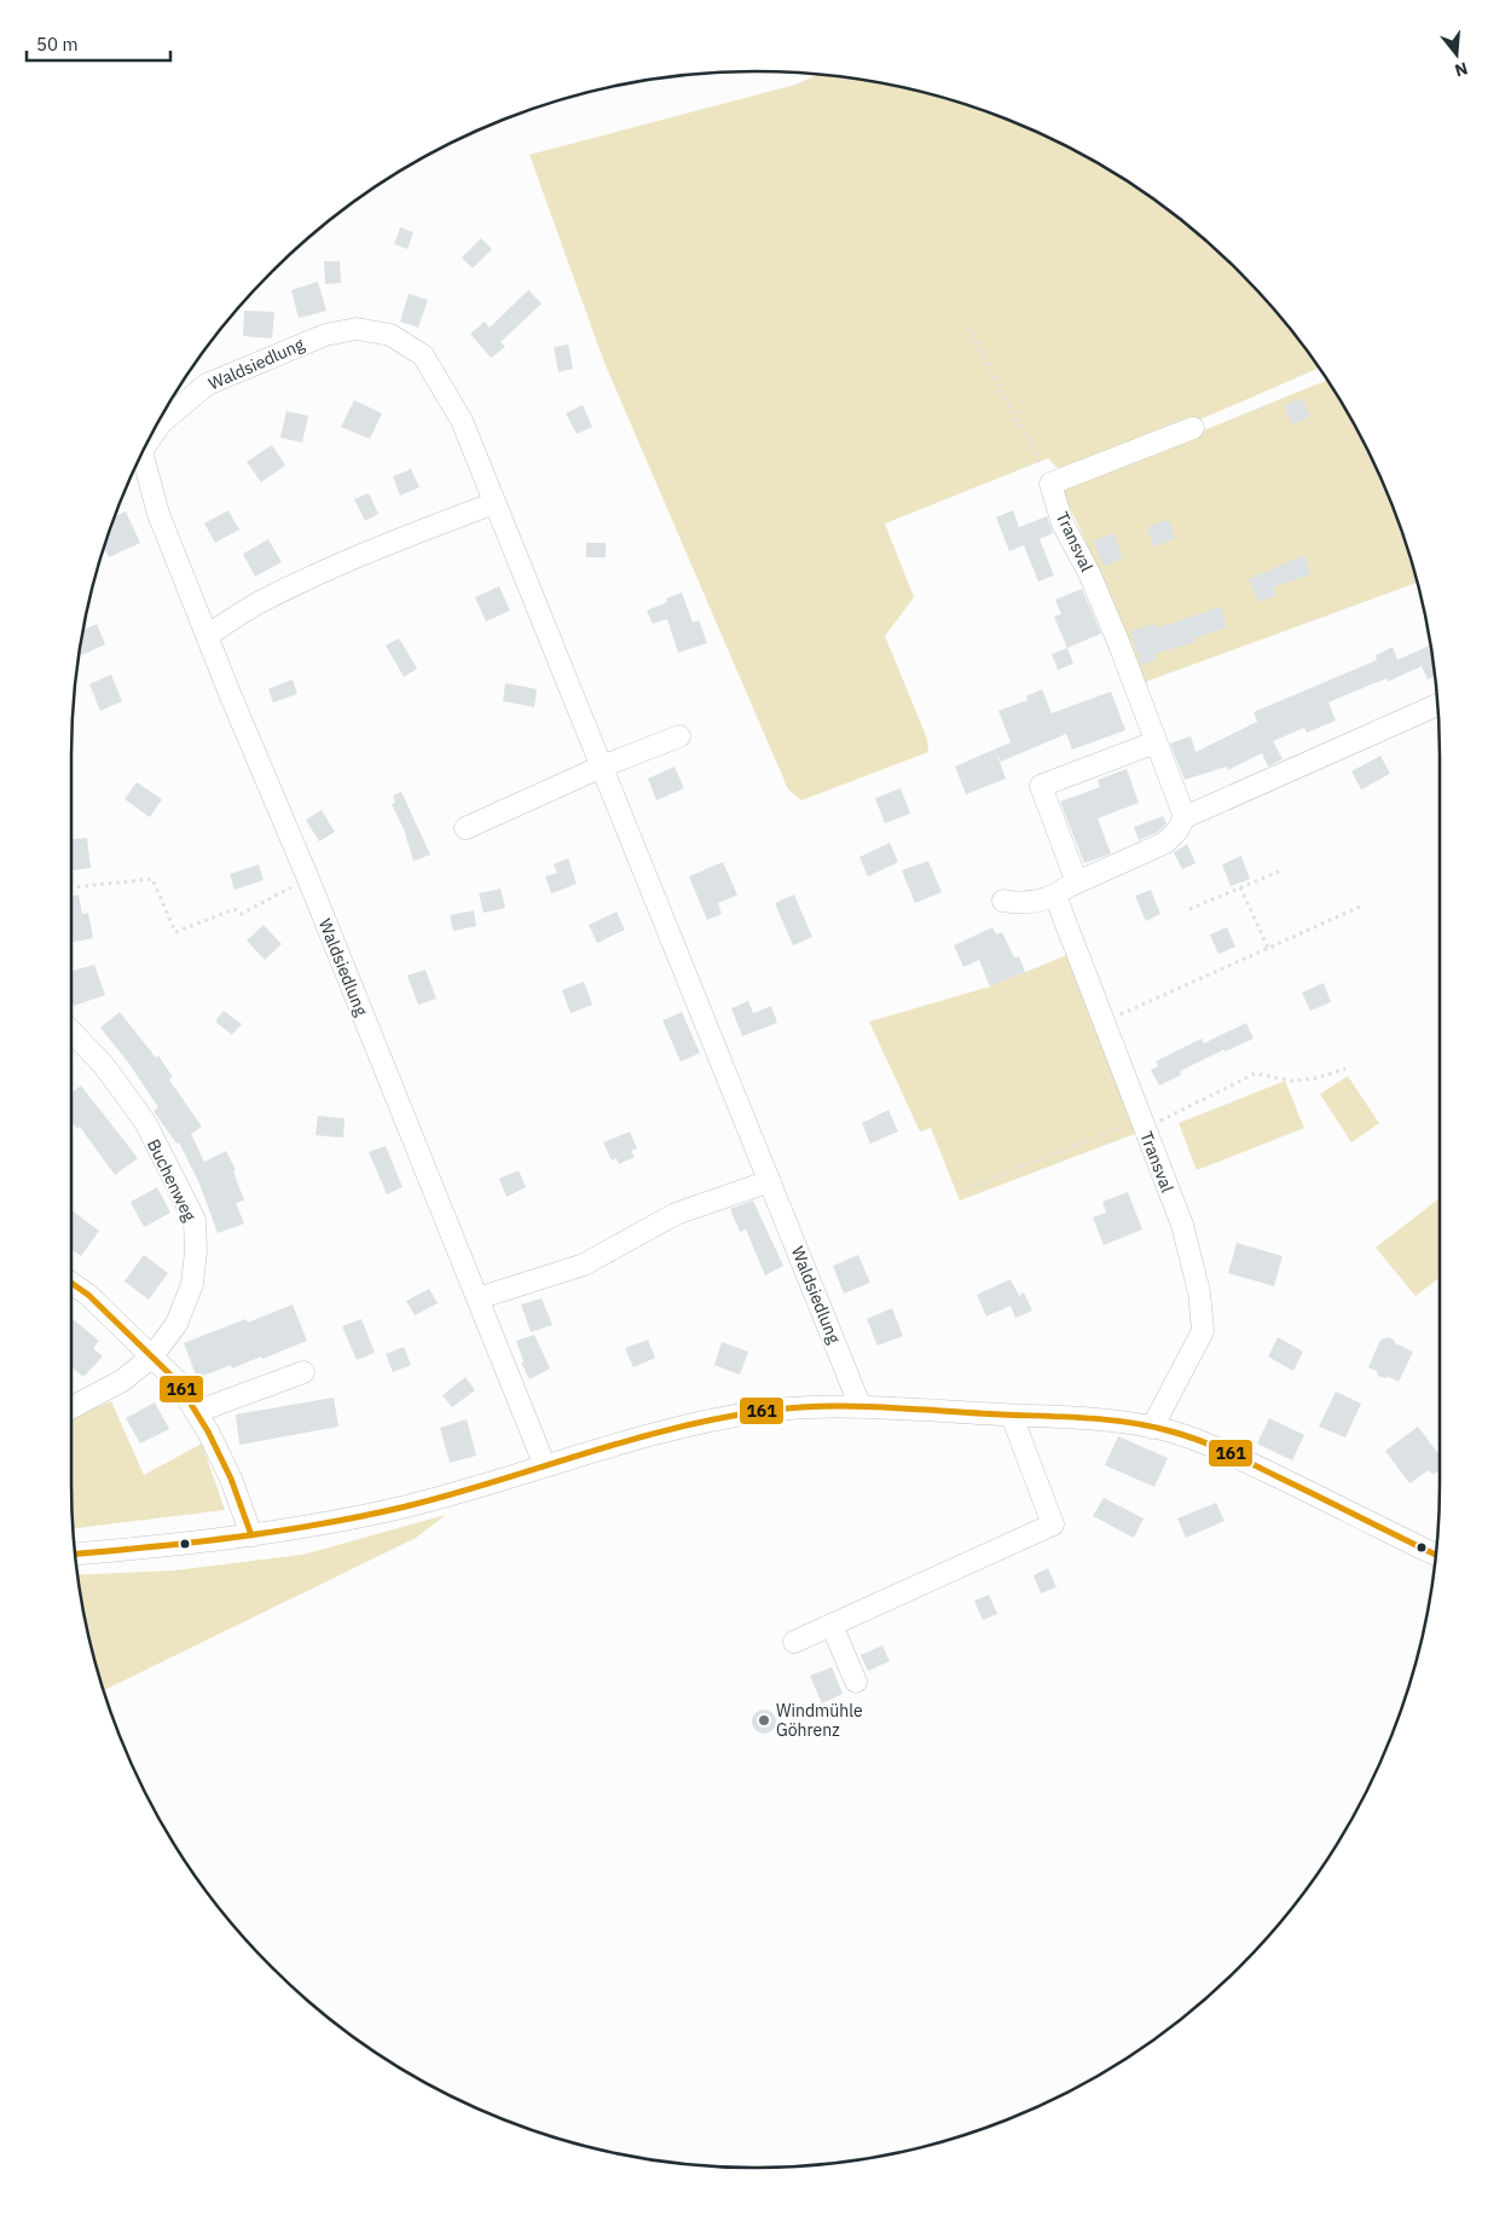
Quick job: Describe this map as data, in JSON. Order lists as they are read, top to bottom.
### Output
{
  "streets": {
    "street": ["Waldsiedlung", "Transval", "Buchenweg"]
  },
  "places": ["Windmühle Göhrenz"],
  "lines": ["transit line 161"],
  "scale_bar": "50 m",
  "north": "bottom"
}
